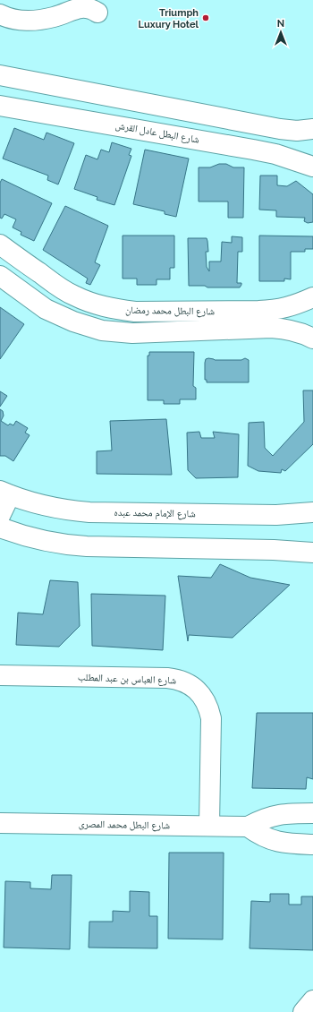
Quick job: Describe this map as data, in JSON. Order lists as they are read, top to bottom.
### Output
{
  "streets": {
    "street": [
      "شارع البطل عادل القرش",
      "شارع البطل محمد رمضان",
      "شارع الإمام محمد عبده",
      "شارع العباس بن عبد المطلب",
      "شارع البطل محمد المصرى"
    ]
  },
  "crossings": [
    ["شارع العباس بن عبد المطلب", "شارع البطل محمد المصرى"]
  ],
  "places": ["Triumph Luxury Hotel"],
  "north": "top"
}
